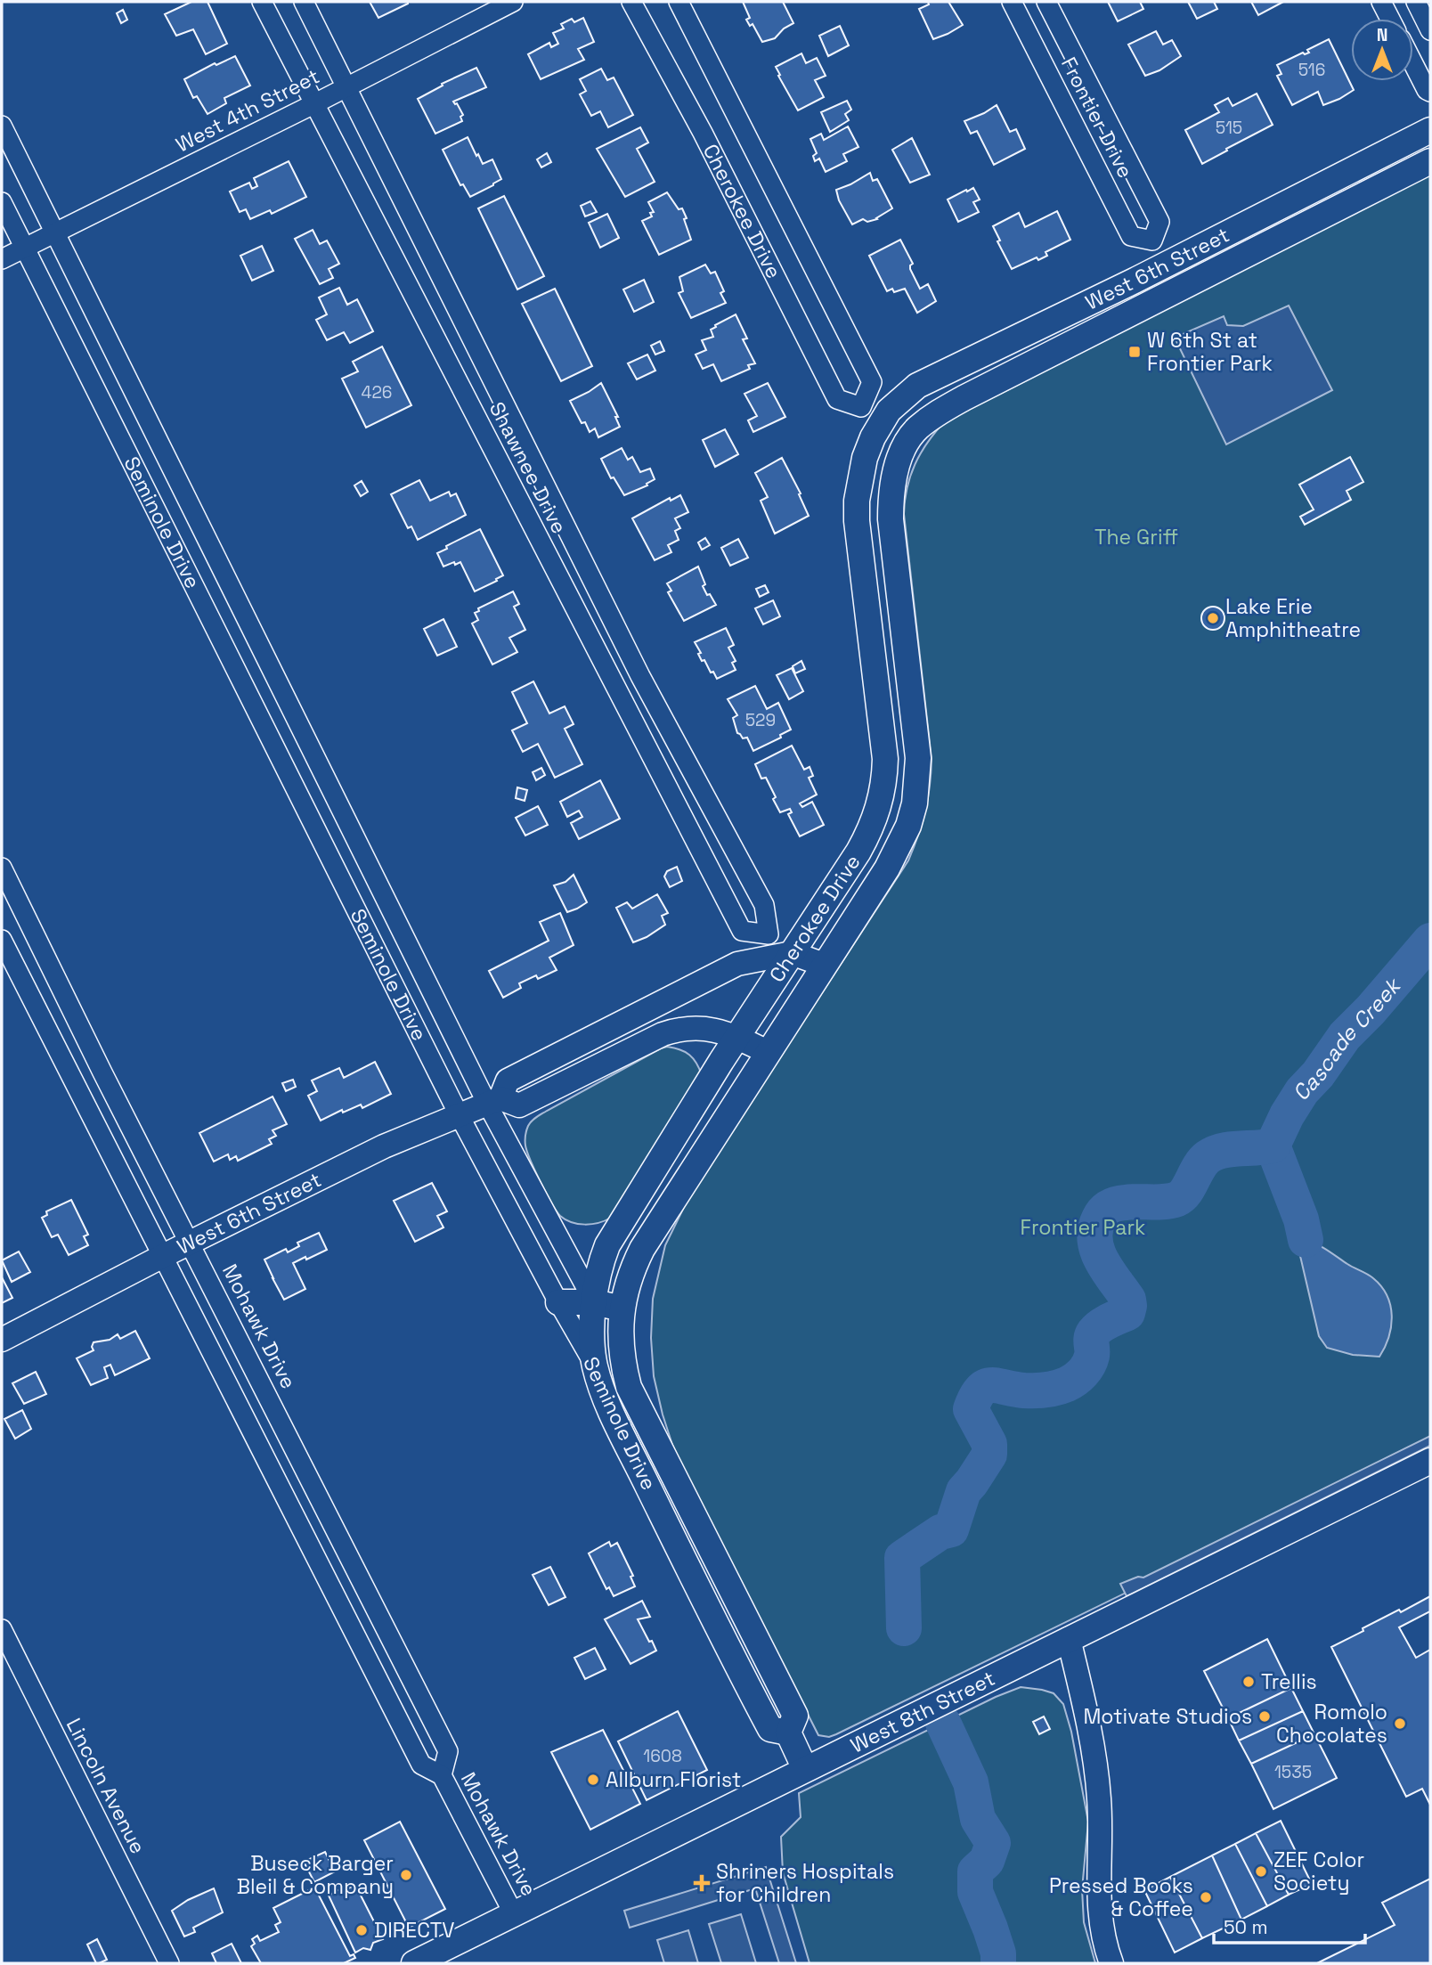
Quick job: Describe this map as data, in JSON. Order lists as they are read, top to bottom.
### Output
{
  "streets": {
    "main road": [
      "Cherokee Drive",
      "West 6th Street",
      "Seminole Drive",
      "West 8th Street"
    ],
    "street": [
      "West 4th Street",
      "Frontier Drive",
      "Shawnee Drive",
      "Mohawk Drive",
      "Lincoln Avenue"
    ]
  },
  "crossings": [
    ["West 4th Street", "Shawnee Drive"],
    ["West 4th Street", "Seminole Drive"],
    ["Frontier Drive", "West 6th Street"],
    ["Cherokee Drive", "West 6th Street"],
    ["Cherokee Drive", "Shawnee Drive"],
    ["Cherokee Drive", "Seminole Drive"],
    ["West 6th Street", "Seminole Drive"],
    ["West 6th Street", "Mohawk Drive"],
    ["Seminole Drive", "West 8th Street"],
    ["Mohawk Drive", "West 8th Street"]
  ],
  "water": ["Cascade Creek"],
  "parks": ["The Griff", "Frontier Park"],
  "places": {
    "transit": ["W 6th St at Frontier Park"],
    "other": [
      "Lake Erie Amphitheatre",
      "Trellis",
      "Motivate Studios",
      "Romolo Chocolates",
      "Allburn Florist",
      "ZEF Color Society",
      "Buseck Barger Bleil & Company",
      "Pressed Books & Coffee",
      "DIRECTV"
    ],
    "health": ["Shriners Hospitals for Children"]
  },
  "house_numbers": [
    "516",
    "515",
    "426",
    "529",
    "1608",
    "1535"
  ],
  "scale_bar": "50 m",
  "north": "top"
}
